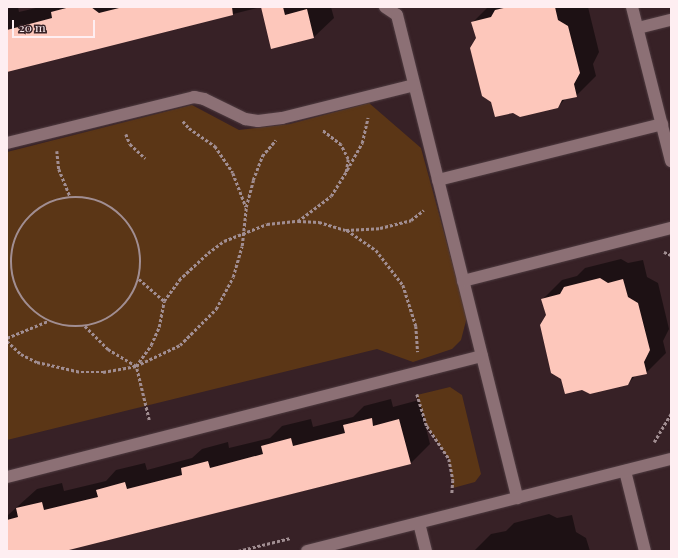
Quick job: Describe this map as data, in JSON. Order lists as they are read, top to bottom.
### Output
{
  "scale_bar": "20 m"
}
